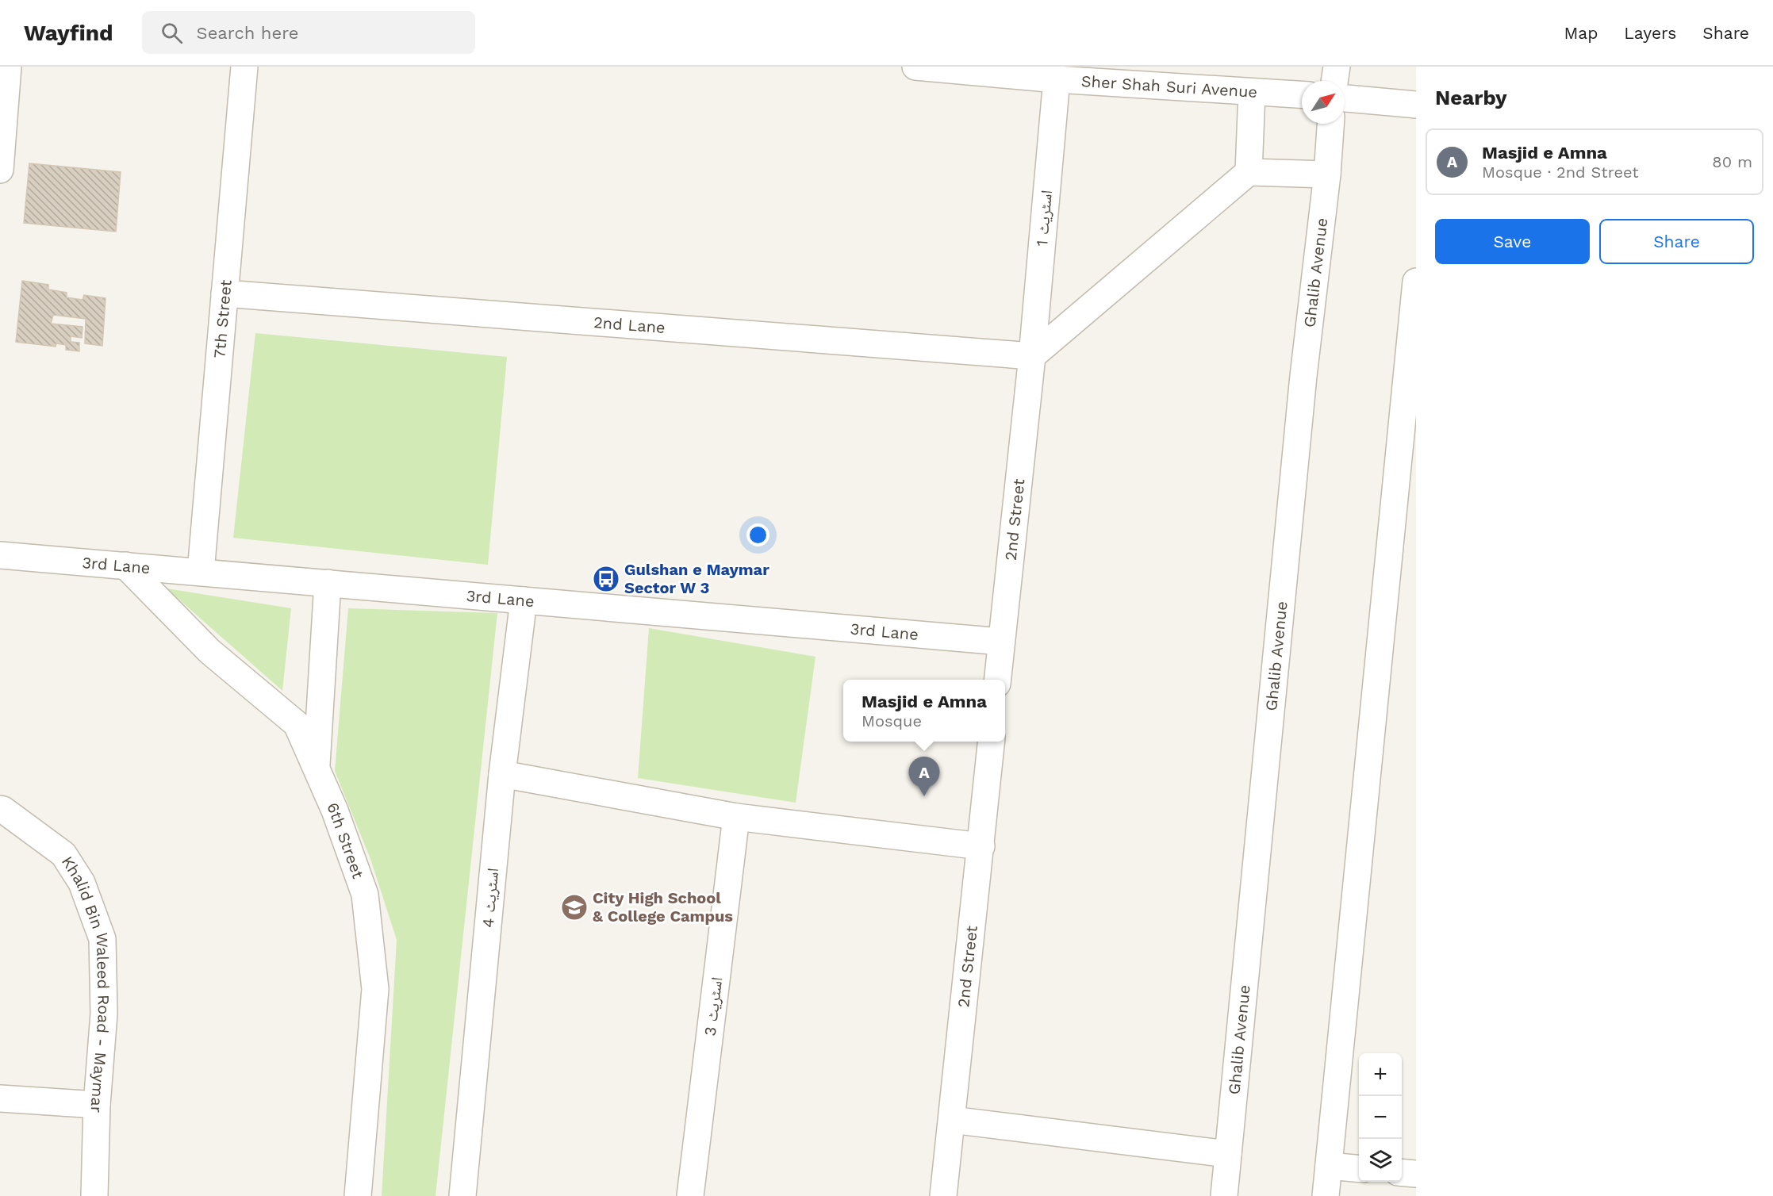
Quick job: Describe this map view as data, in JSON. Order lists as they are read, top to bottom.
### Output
{
  "streets": {
    "street": [
      "Sher Shah Suri Avenue",
      "اسٹریٹ 1",
      "Ghalib Avenue",
      "7th Street",
      "2nd Lane",
      "2nd Street",
      "3rd Lane",
      "6th Street",
      "اسٹریٹ 4",
      "Khalid Bin Waleed Road - Maymar",
      "اسٹریٹ 3"
    ]
  },
  "crossings": [
    ["Sher Shah Suri Avenue", "اسٹریٹ 1"],
    ["اسٹریٹ 1", "2nd Lane"],
    ["اسٹریٹ 1", "2nd Street"],
    ["7th Street", "2nd Lane"],
    ["7th Street", "3rd Lane"],
    ["2nd Lane", "2nd Street"],
    ["2nd Street", "3rd Lane"],
    ["3rd Lane", "6th Street"],
    ["3rd Lane", "اسٹریٹ 4"]
  ],
  "places": {
    "bus stop": ["Gulshan e Maymar Sector W 3"],
    "school or university": ["City High School & College Campus"]
  },
  "north": "top right",
  "page": {
    "header": "Wayfind",
    "search": "Search here",
    "nav": ["Map", "Layers", "Share"],
    "heading": "Nearby",
    "list": [
      {
        "mark": "A",
        "name": "Masjid e Amna",
        "note": "Mosque · 2nd Street",
        "value": "80 m"
      }
    ],
    "buttons": ["Save", "Share"],
    "popup": ["Masjid e Amna", "Mosque"],
    "pins": "A",
    "map_buttons": ["+", "−"]
  }
}
